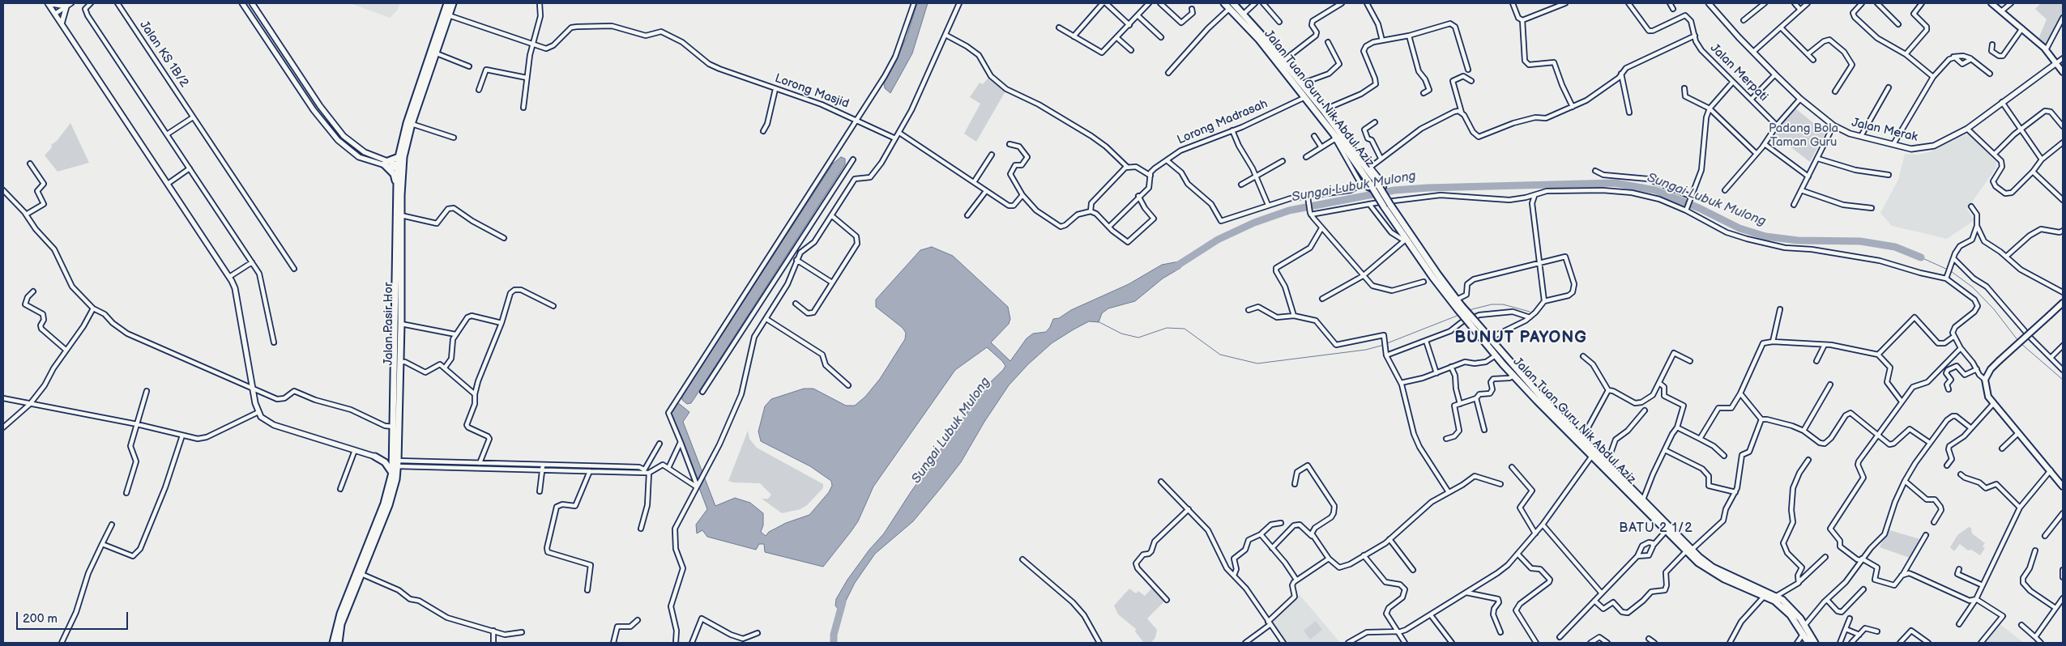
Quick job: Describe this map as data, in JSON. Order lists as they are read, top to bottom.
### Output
{
  "streets": {
    "main road": ["Jalan Tuan Guru Nik Abdul Aziz", "Jalan Pasir Hor"],
    "street": [
      "Jalan KS 1B/2",
      "Jalan Merpati",
      "Lorong Masjid",
      "Lorong Madrasah",
      "Jalan Merak"
    ]
  },
  "crossings": [
    ["Lorong Masjid", "Jalan Pasir Hor"],
    ["Jalan Tuan Guru Nik Abdul Aziz", "Lorong Madrasah"]
  ],
  "districts": ["BUNUT PAYONG", "BATU 2 1/2"],
  "water": ["Sungai Lubuk Mulong"],
  "parks": ["Padang Bola Taman Guru"],
  "scale_bar": "200 m"
}
